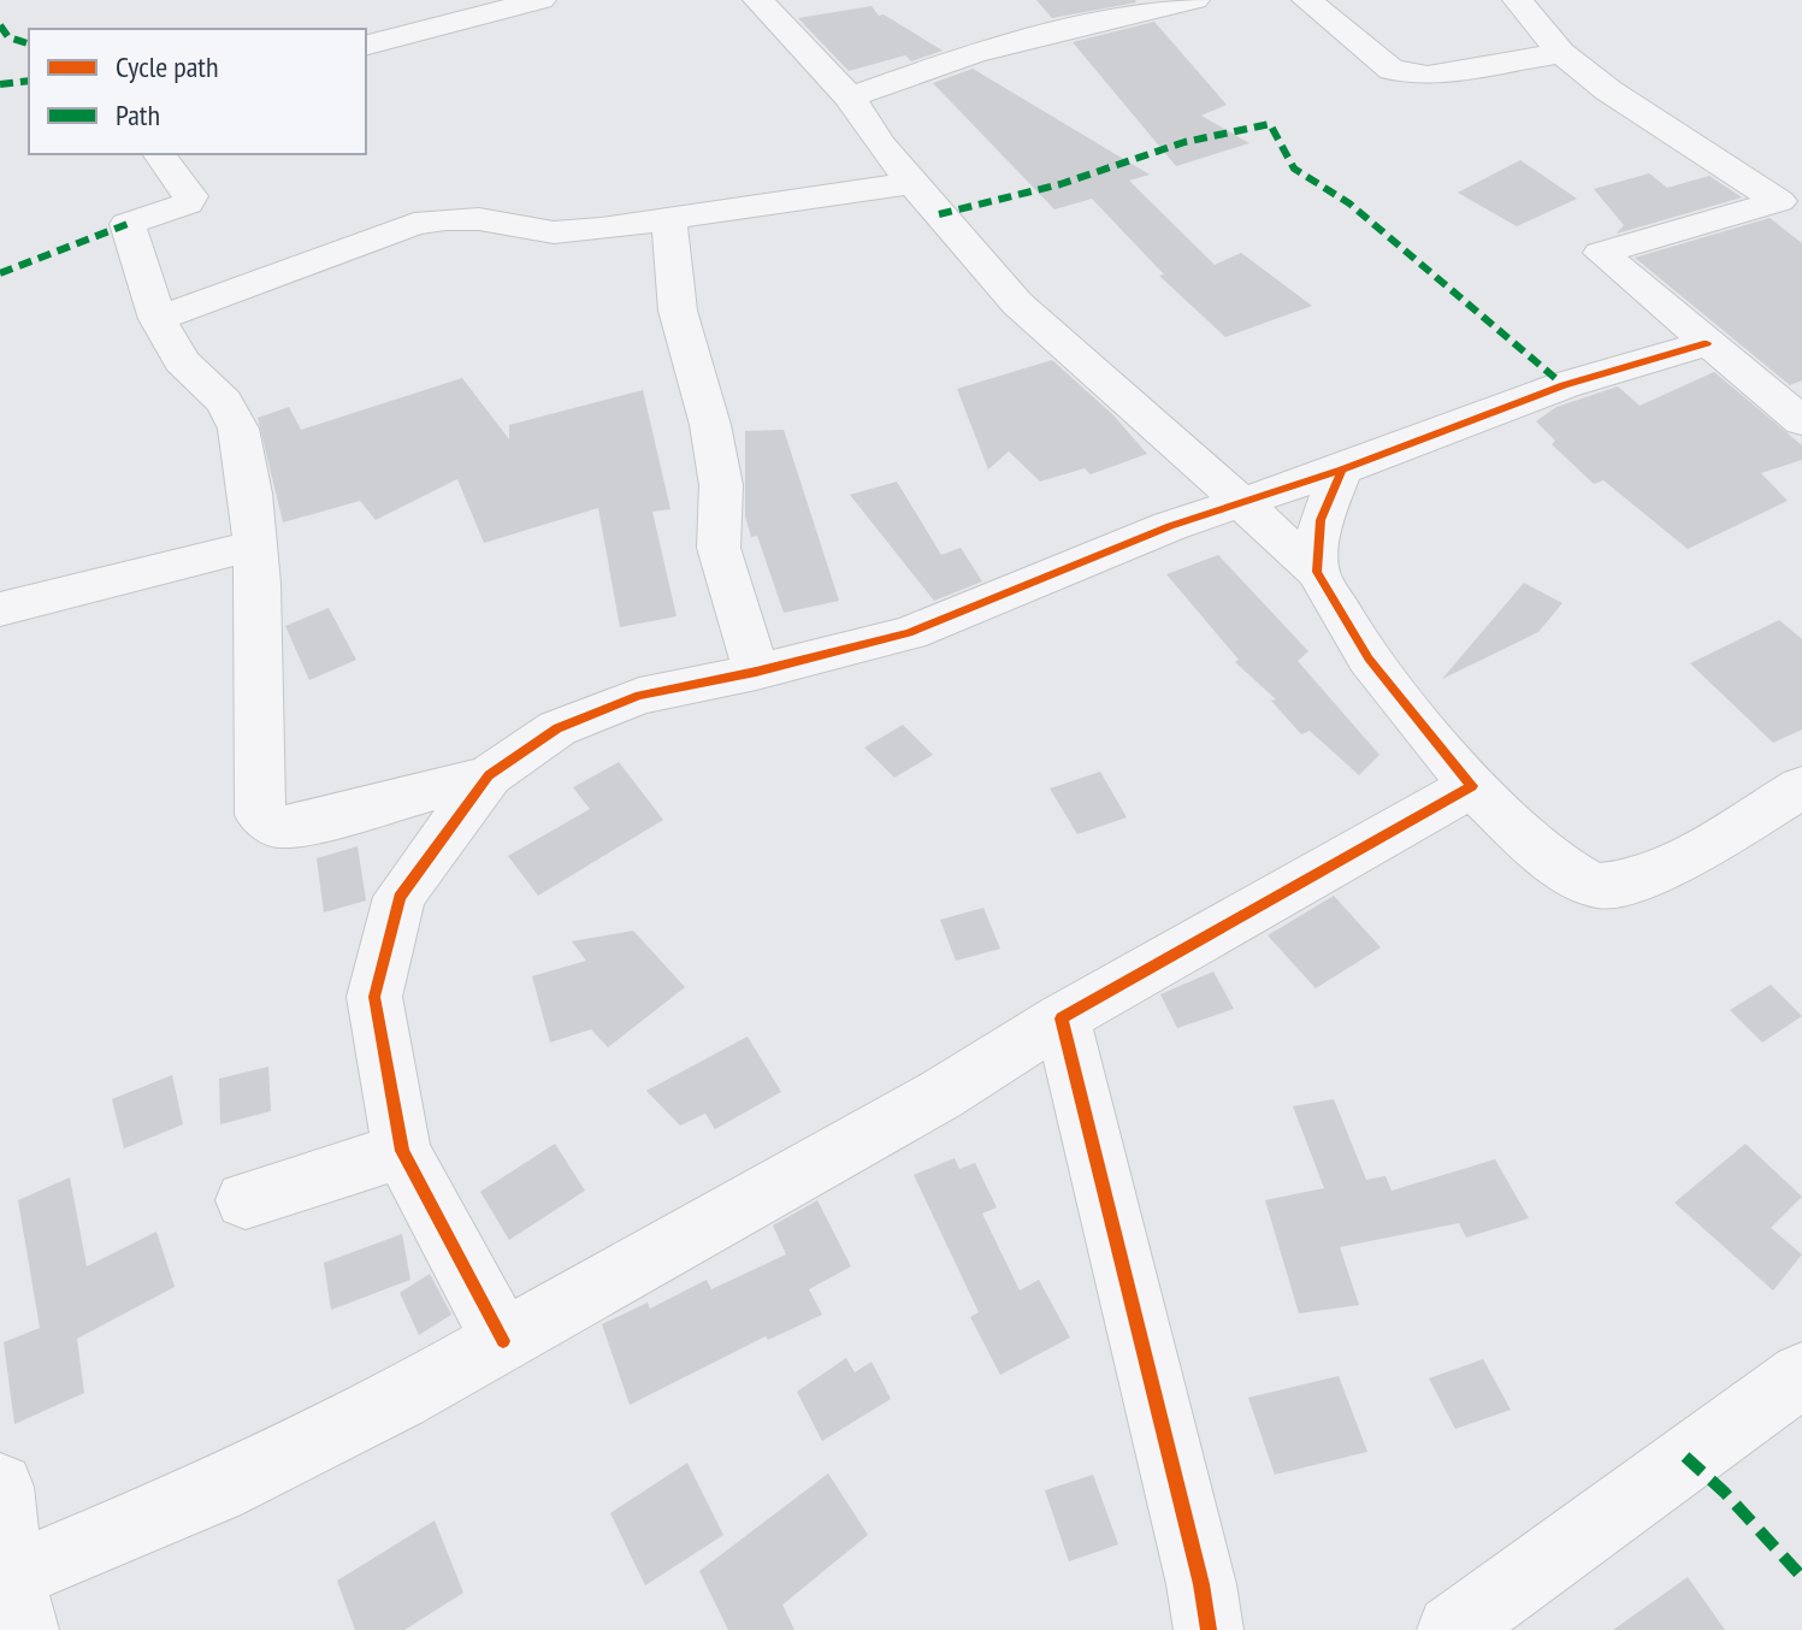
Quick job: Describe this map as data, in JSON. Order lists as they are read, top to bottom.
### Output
{
  "legend": ["Cycle path", "Path"]
}
